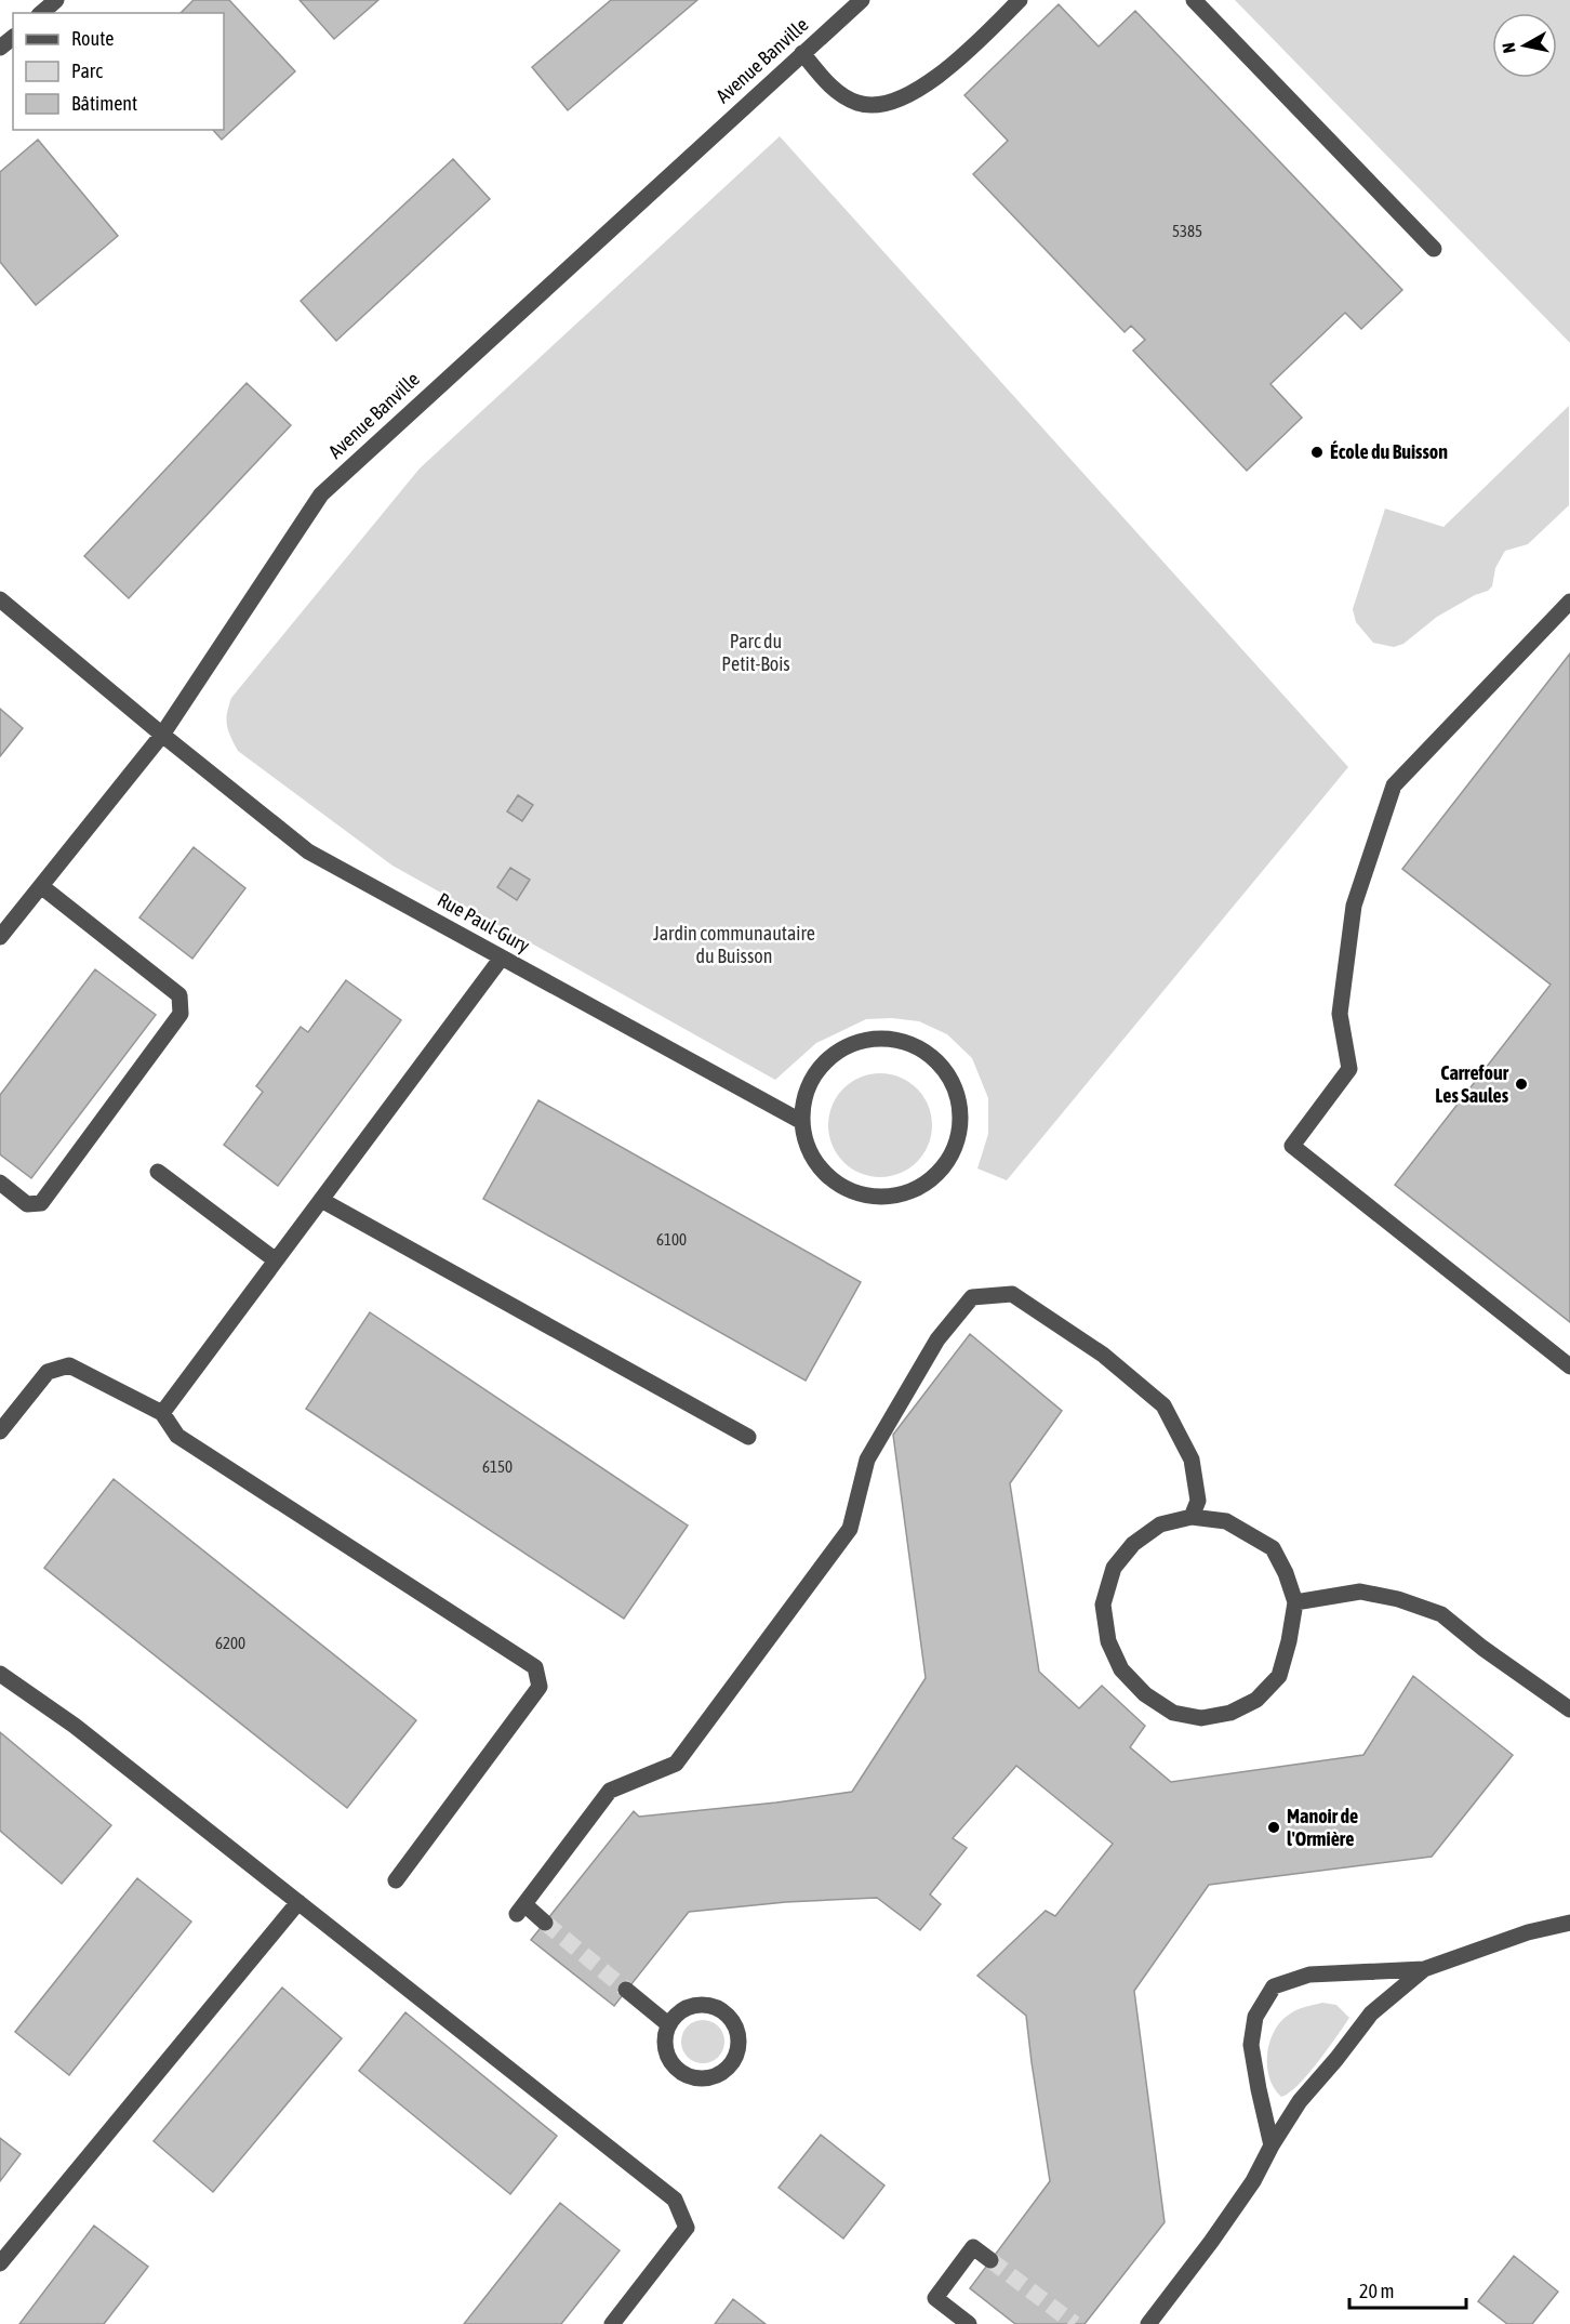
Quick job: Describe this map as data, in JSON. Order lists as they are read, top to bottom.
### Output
{
  "streets": {
    "street": ["Avenue Banville", "Rue Paul-Gury"]
  },
  "crossings": [
    ["Avenue Banville", "Rue Paul-Gury"]
  ],
  "parks": ["Parc du Petit-Bois", "Jardin communautaire du Buisson"],
  "places": ["École du Buisson", "Carrefour Les Saules", "Manoir de l'Ormière"],
  "house_numbers": [
    "5385",
    "6100",
    "6150",
    "6200"
  ],
  "legend": ["Route", "Parc", "Bâtiment"],
  "scale_bar": "20 m",
  "north": "left"
}
